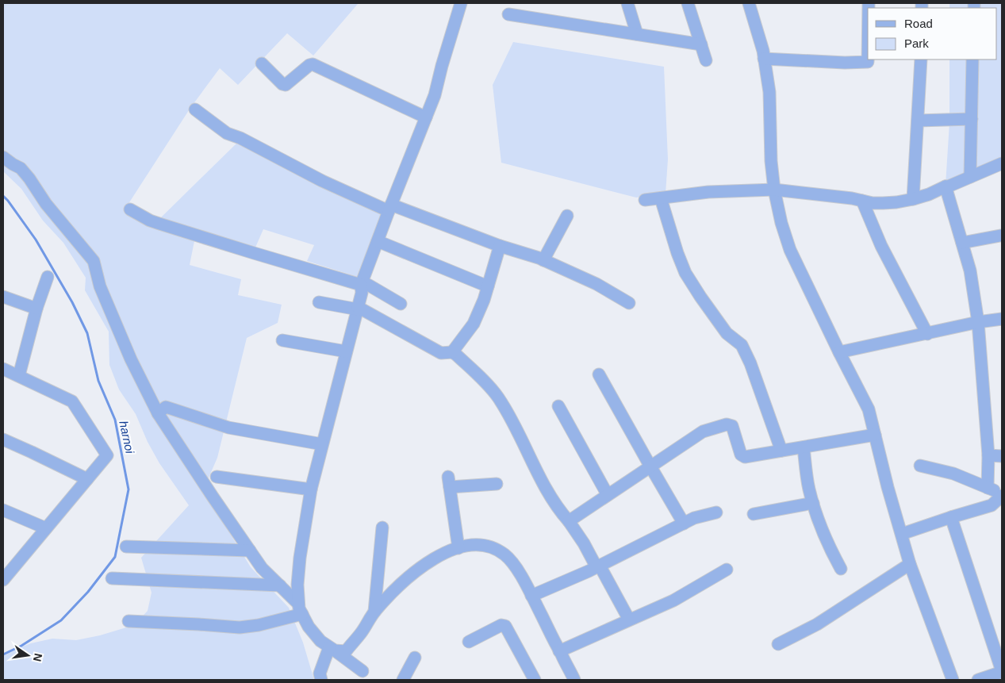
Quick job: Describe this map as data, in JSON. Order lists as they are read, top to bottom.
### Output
{
  "water": ["harnoi"],
  "legend": ["Road", "Park"],
  "north": "right"
}
